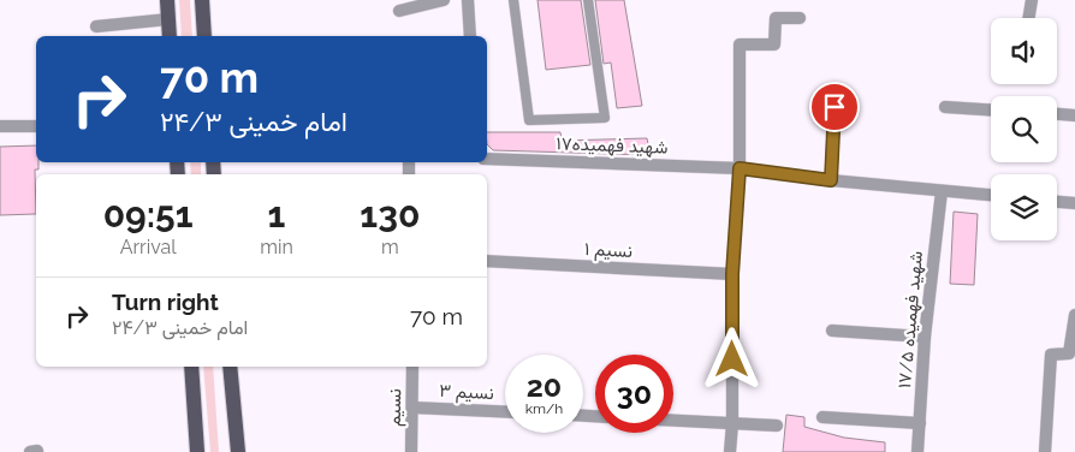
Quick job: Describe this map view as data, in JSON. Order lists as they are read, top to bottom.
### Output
{
  "streets": {
    "street": [
      "شهید فهمیده۱۷",
      "نسیم ۱",
      "شهید فهمیده ۱۷/۵",
      "نسیم ۳",
      "نسیم"
    ]
  },
  "crossings": [
    ["شهید فهمیده۱۷", "شهید فهمیده ۱۷/۵"],
    ["نسیم ۳", "نسیم"]
  ],
  "page": {
    "turn": ["70 m", "امام خمینی ۲۴/۳"],
    "eta": [
      "09:51",
      "Arrival",
      "1",
      "min",
      "130",
      "m"
    ],
    "list": [
      {
        "name": "Turn right",
        "note": "امام خمینی ۲۴/۳",
        "value": "70 m"
      }
    ],
    "speed": "20 km/h",
    "limit": "30"
  }
}
